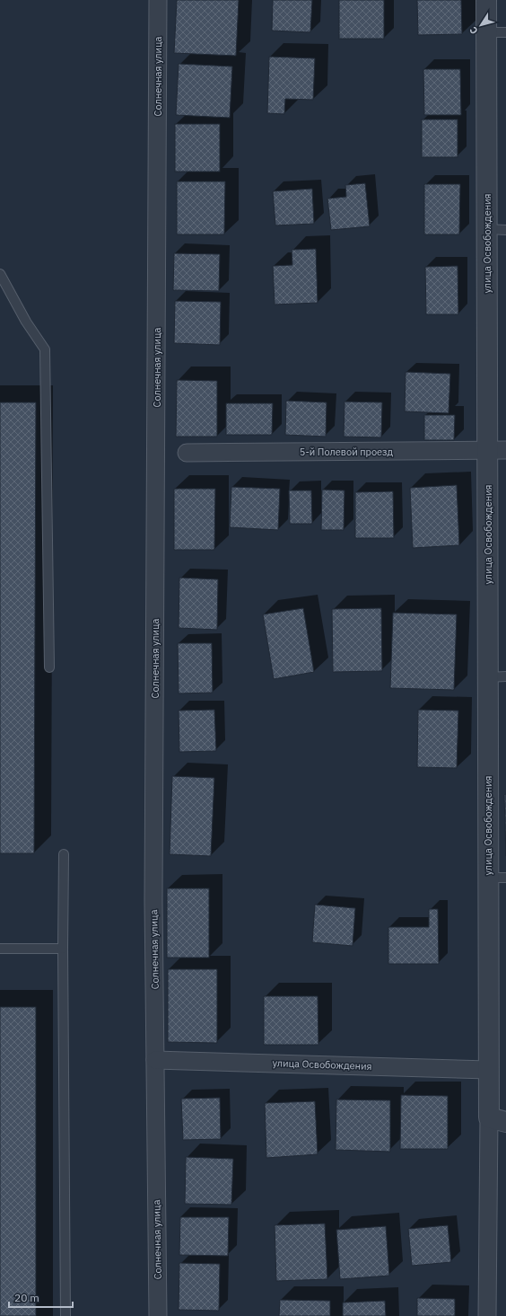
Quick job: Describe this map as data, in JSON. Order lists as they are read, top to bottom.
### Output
{
  "streets": {
    "street": ["Солнечная улица", "улица Освобождения", "5-й Полевой проезд"]
  },
  "crossings": [
    ["Солнечная улица", "улица Освобождения"],
    ["улица Освобождения", "5-й Полевой проезд"]
  ],
  "scale_bar": "20 m",
  "north": "bottom left"
}
